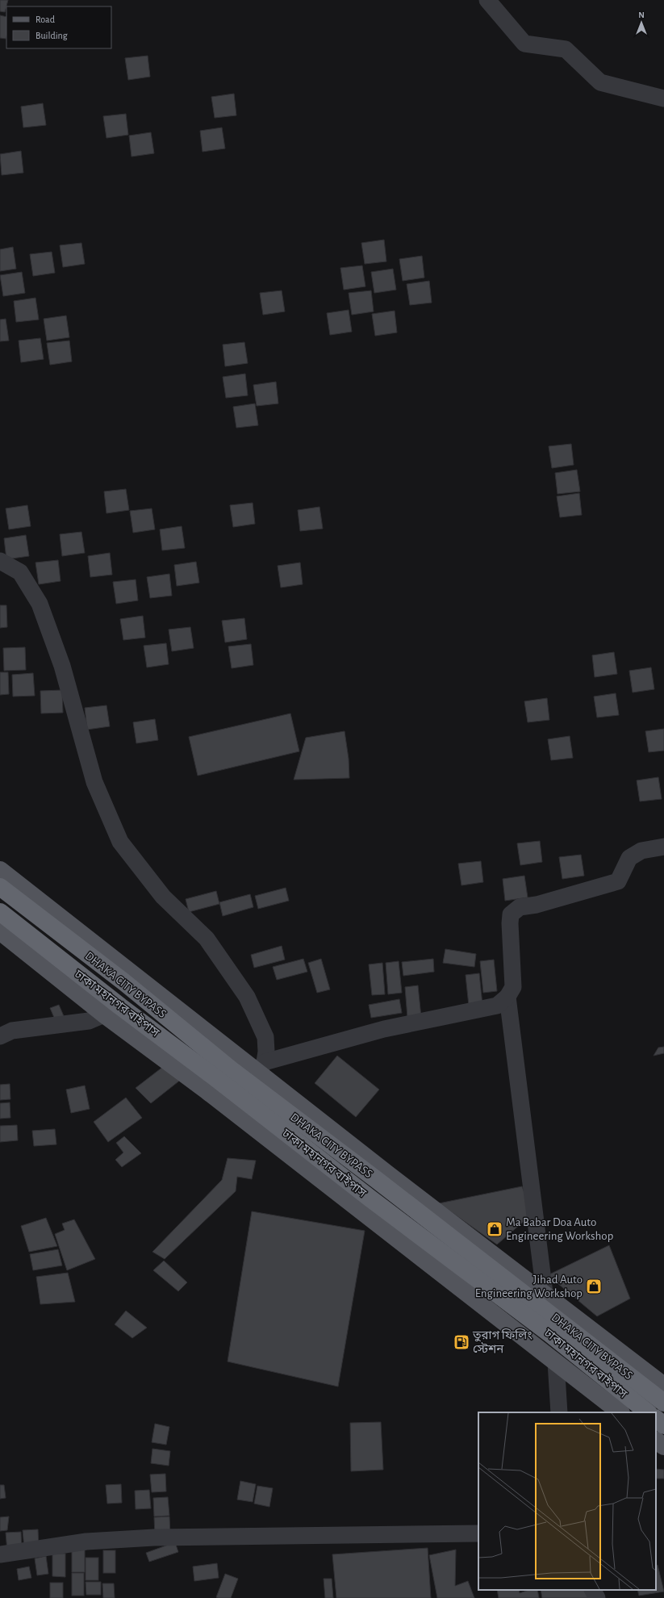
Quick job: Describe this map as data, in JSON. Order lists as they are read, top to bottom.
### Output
{
  "streets": {
    "highway": ["DHAKA CITY BYPASS", "ঢাকা মহানগর বাইপাস"]
  },
  "places": {
    "shop": ["Ma Babar Doa Auto Engineering Workshop", "Jihad Auto Engineering Workshop"],
    "fuel station": ["তুরাগ ফিলিং স্টেশন"]
  },
  "legend": ["Road", "Building"],
  "north": "top"
}
